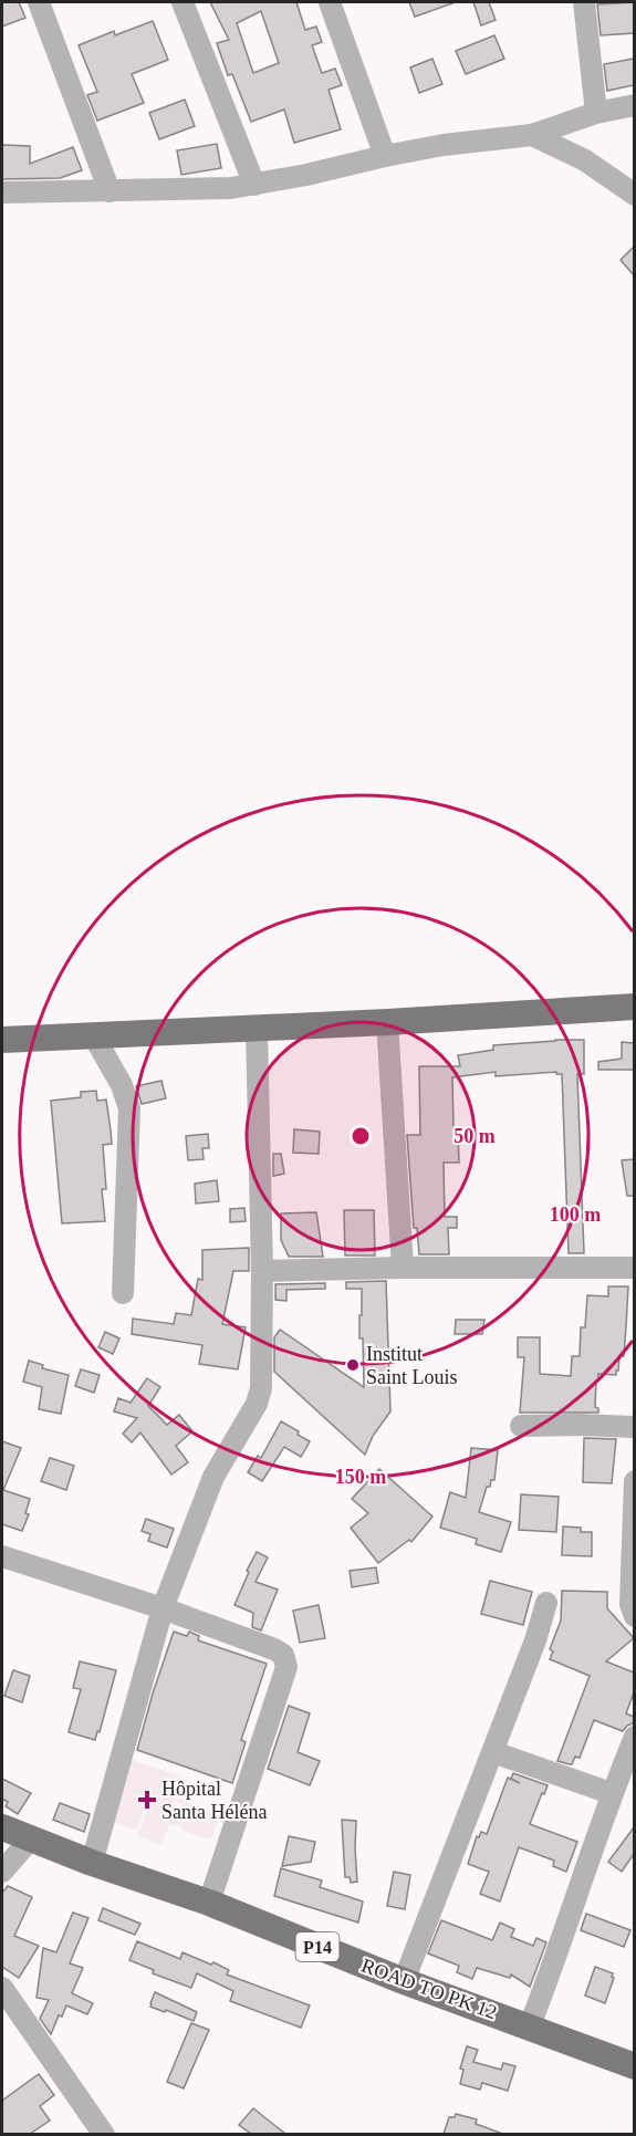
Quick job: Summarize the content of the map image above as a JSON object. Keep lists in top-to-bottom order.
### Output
{
  "streets": {
    "main road": ["P14", "ROAD TO PK 12"]
  },
  "places": {
    "other": ["Institut Saint Louis"],
    "health": ["Hôpital Santa Héléna"]
  },
  "rings": ["50 m", "100 m", "150 m"]
}
